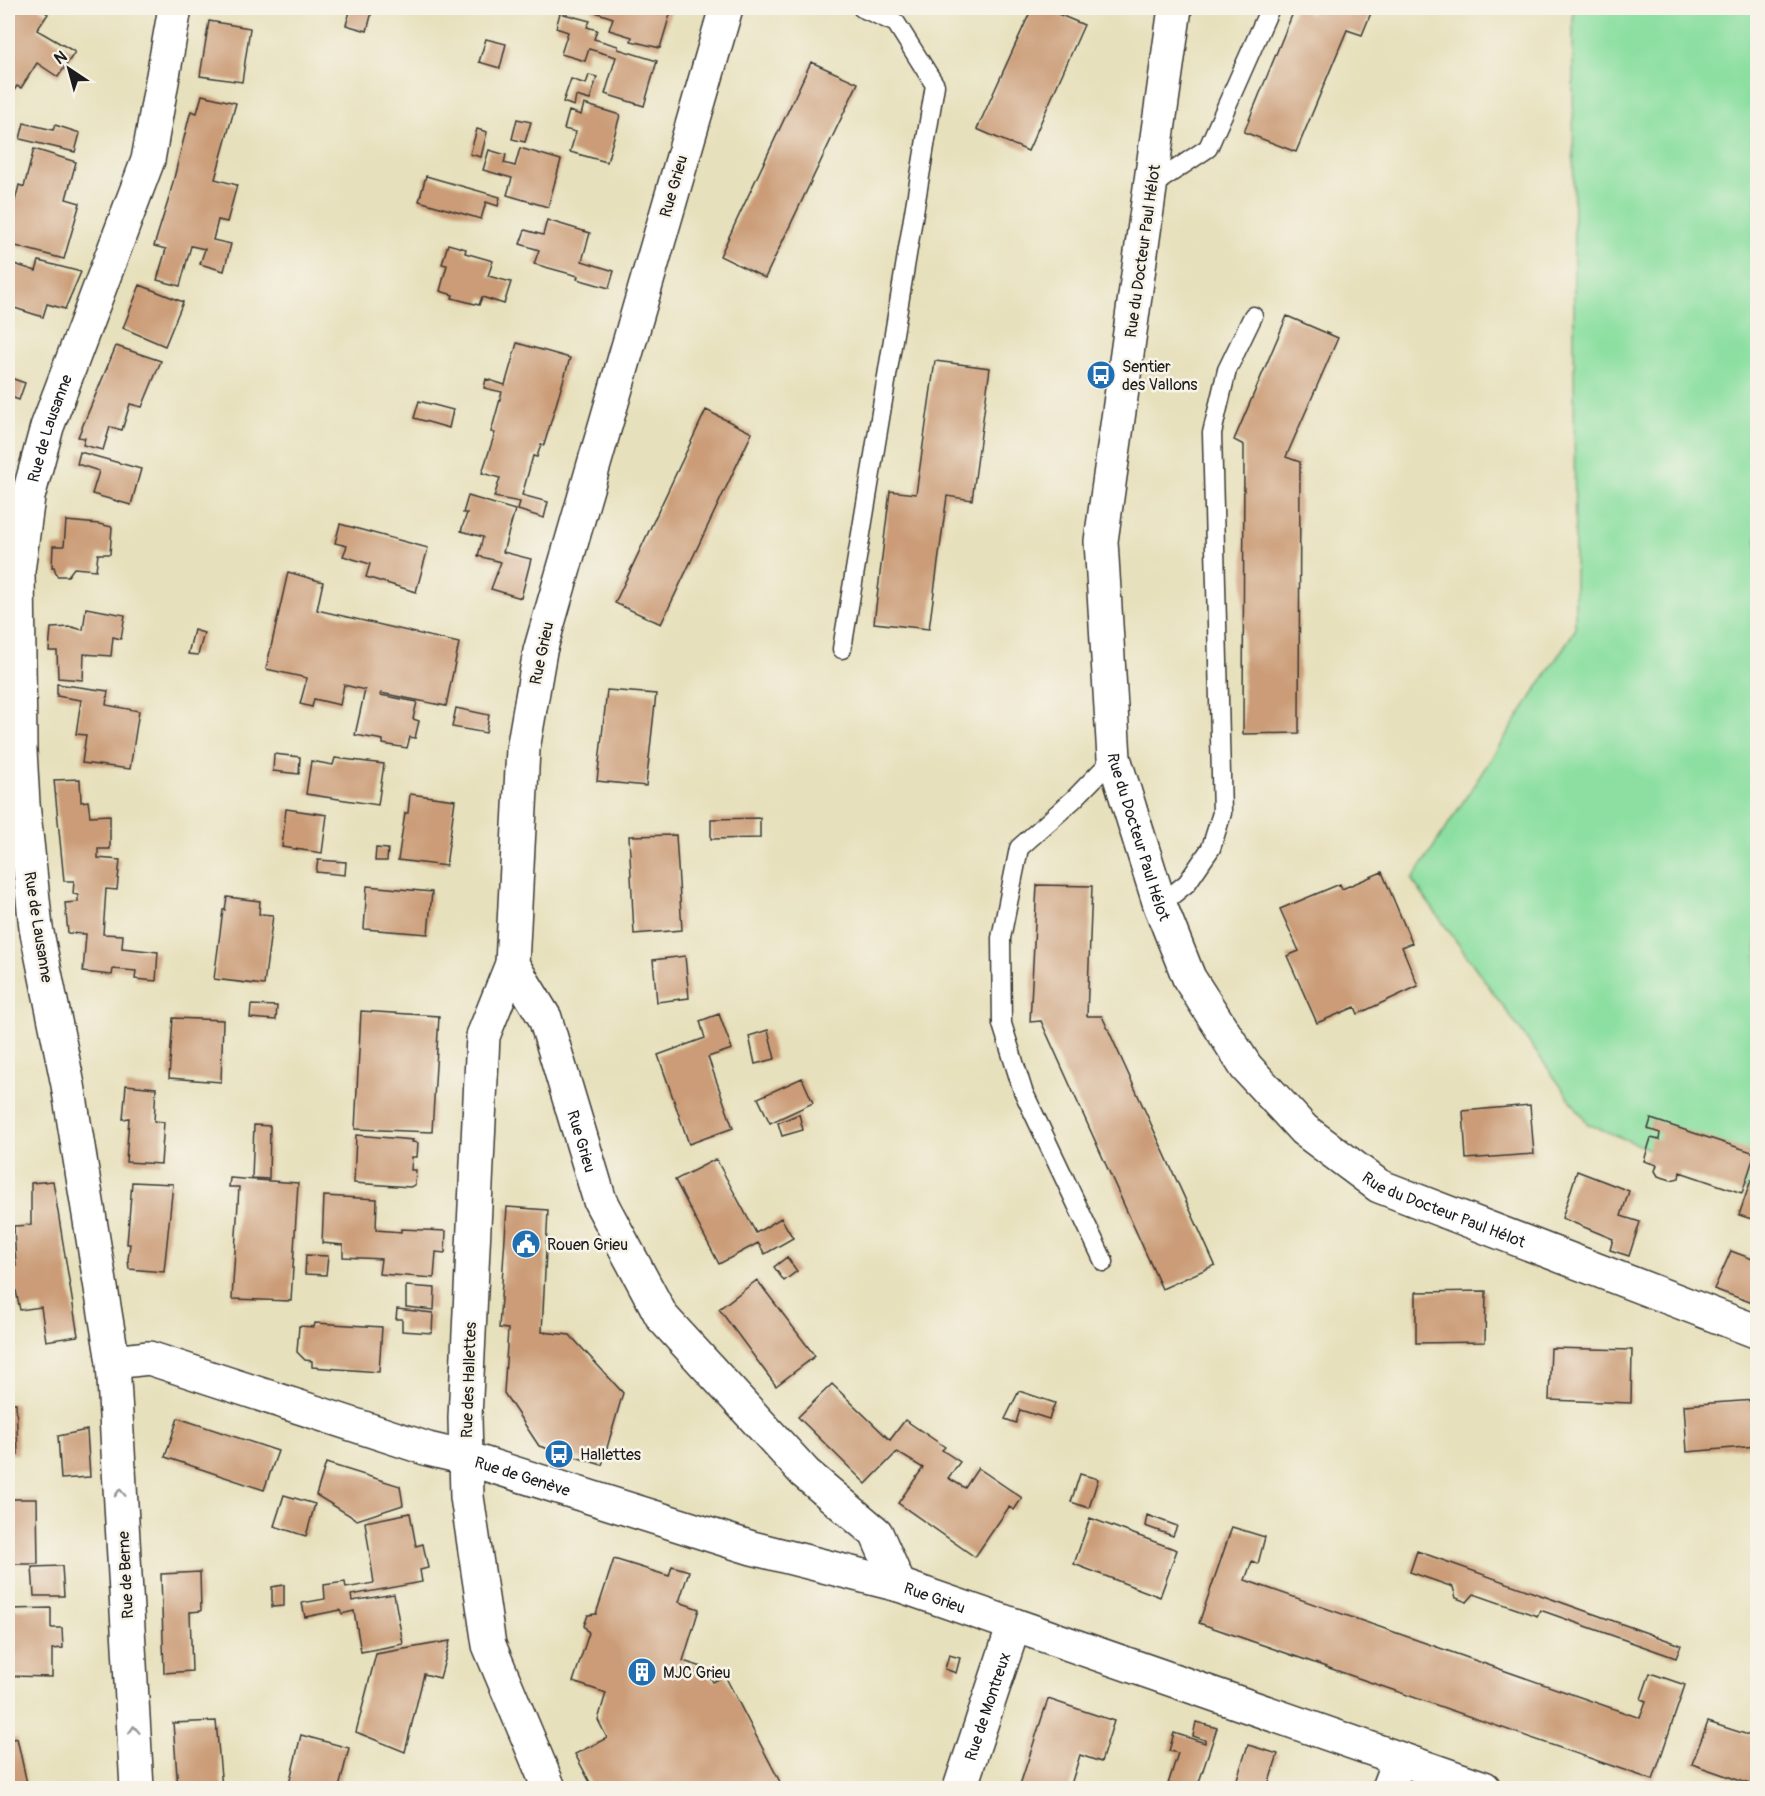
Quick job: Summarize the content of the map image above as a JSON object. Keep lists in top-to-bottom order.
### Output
{
  "streets": {
    "street": [
      "Rue Grieu",
      "Rue du Docteur Paul Hélot",
      "Rue de Lausanne",
      "Rue des Hallettes",
      "Rue de Genève",
      "Rue de Berne",
      "Rue de Montreux"
    ]
  },
  "crossings": [
    ["Rue Grieu", "Rue des Hallettes"],
    ["Rue Grieu", "Rue de Genève"],
    ["Rue Grieu", "Rue de Montreux"],
    ["Rue de Lausanne", "Rue de Genève"],
    ["Rue de Lausanne", "Rue de Berne"],
    ["Rue des Hallettes", "Rue de Genève"],
    ["Rue de Genève", "Rue de Berne"]
  ],
  "one_way": ["Rue de Berne"],
  "places": {
    "bus stop": ["Sentier des Vallons", "Hallettes"],
    "public building": ["Rouen Grieu"],
    "building": ["MJC Grieu"]
  },
  "north": "top left"
}
